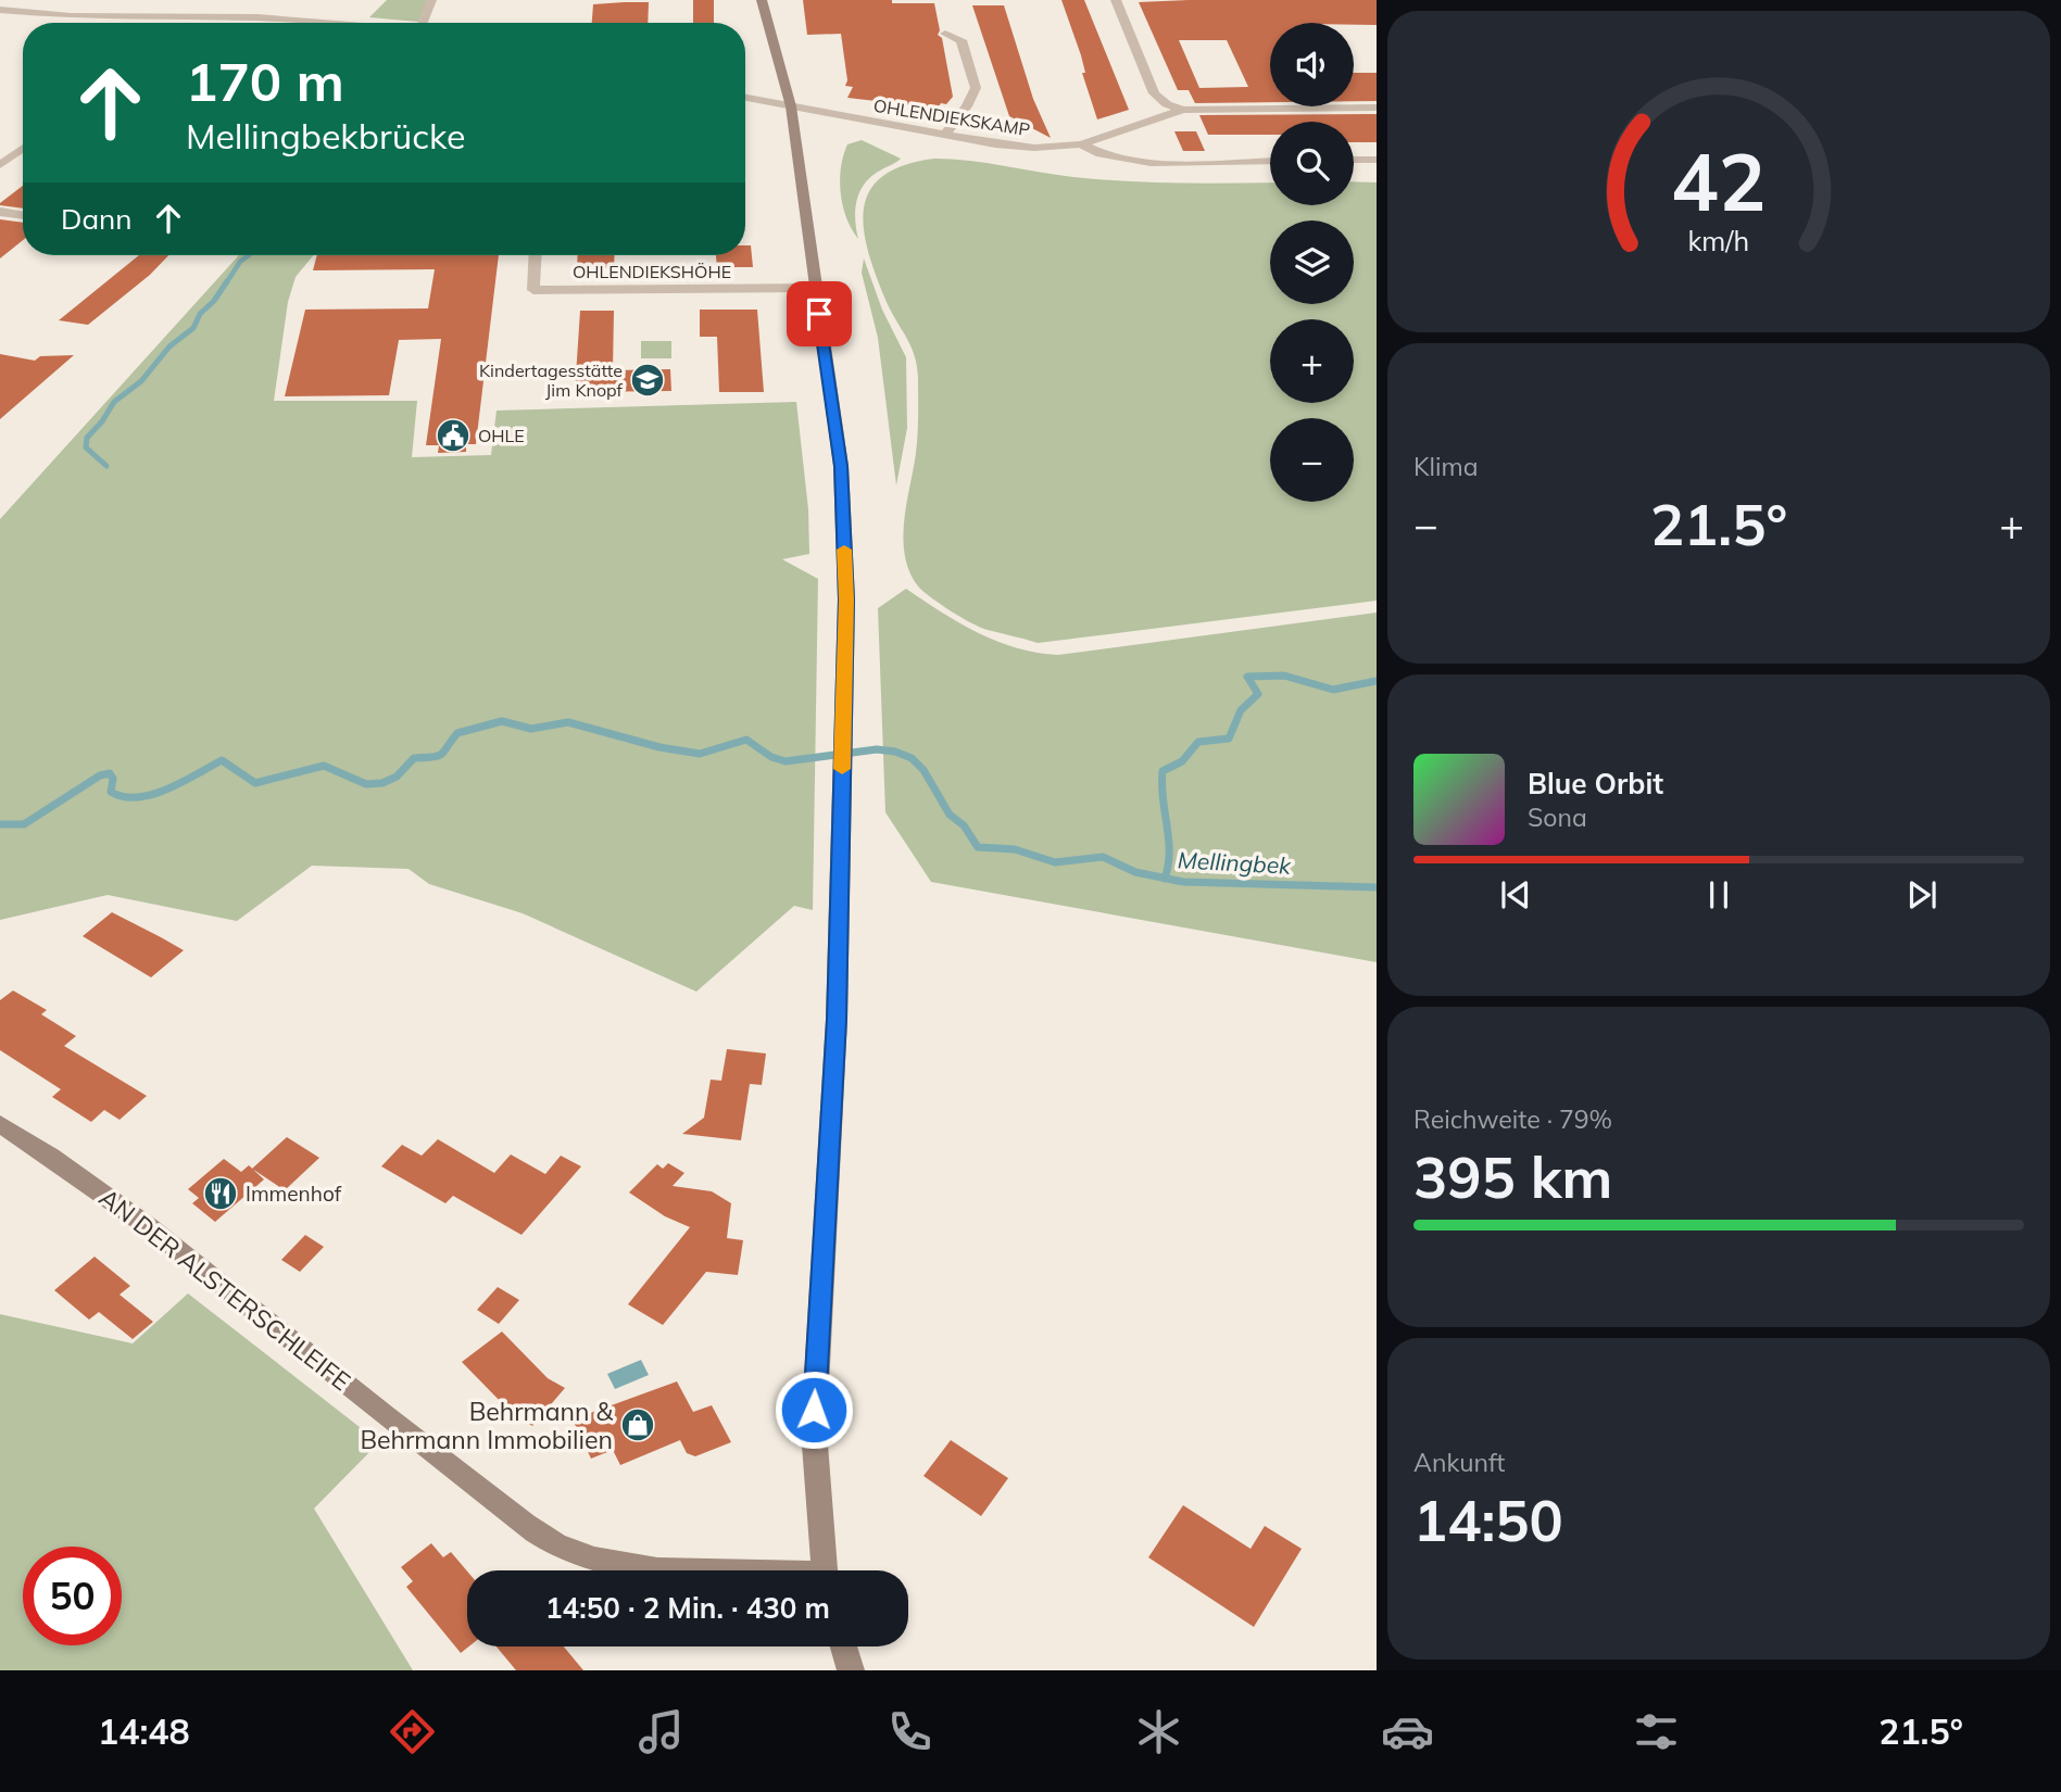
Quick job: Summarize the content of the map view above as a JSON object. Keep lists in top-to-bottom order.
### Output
{
  "streets": {
    "main road": ["AN DER ALSTERSCHLEIFE"],
    "street": ["OHLENDIEKSKAMP", "OHLENDIEKSHÖHE"]
  },
  "water": ["Mellingbek"],
  "places": {
    "school or university": ["Kindertagesstätte Jim Knopf"],
    "public building": ["OHLE"],
    "restaurant": ["Immenhof"],
    "shop": ["Behrmann & Behrmann Immobilien"]
  },
  "page": {
    "map_buttons": ["+", "−"],
    "turn": ["170 m", "Mellingbekbrücke"],
    "then": "Dann",
    "tile": [
      "Klima",
      ["Reichweite · 79%", "395 km"],
      ["Ankunft", "14:50"]
    ],
    "heat": ["−", "21.5°", "+"],
    "song": ["Blue Orbit", "Sona"],
    "limit": "50",
    "trip": "14:50 · 2 Min. · 430 m",
    "tabs": ["14:48", "21.5°"],
    "gauge": ["42", "km/h"]
  }
}
